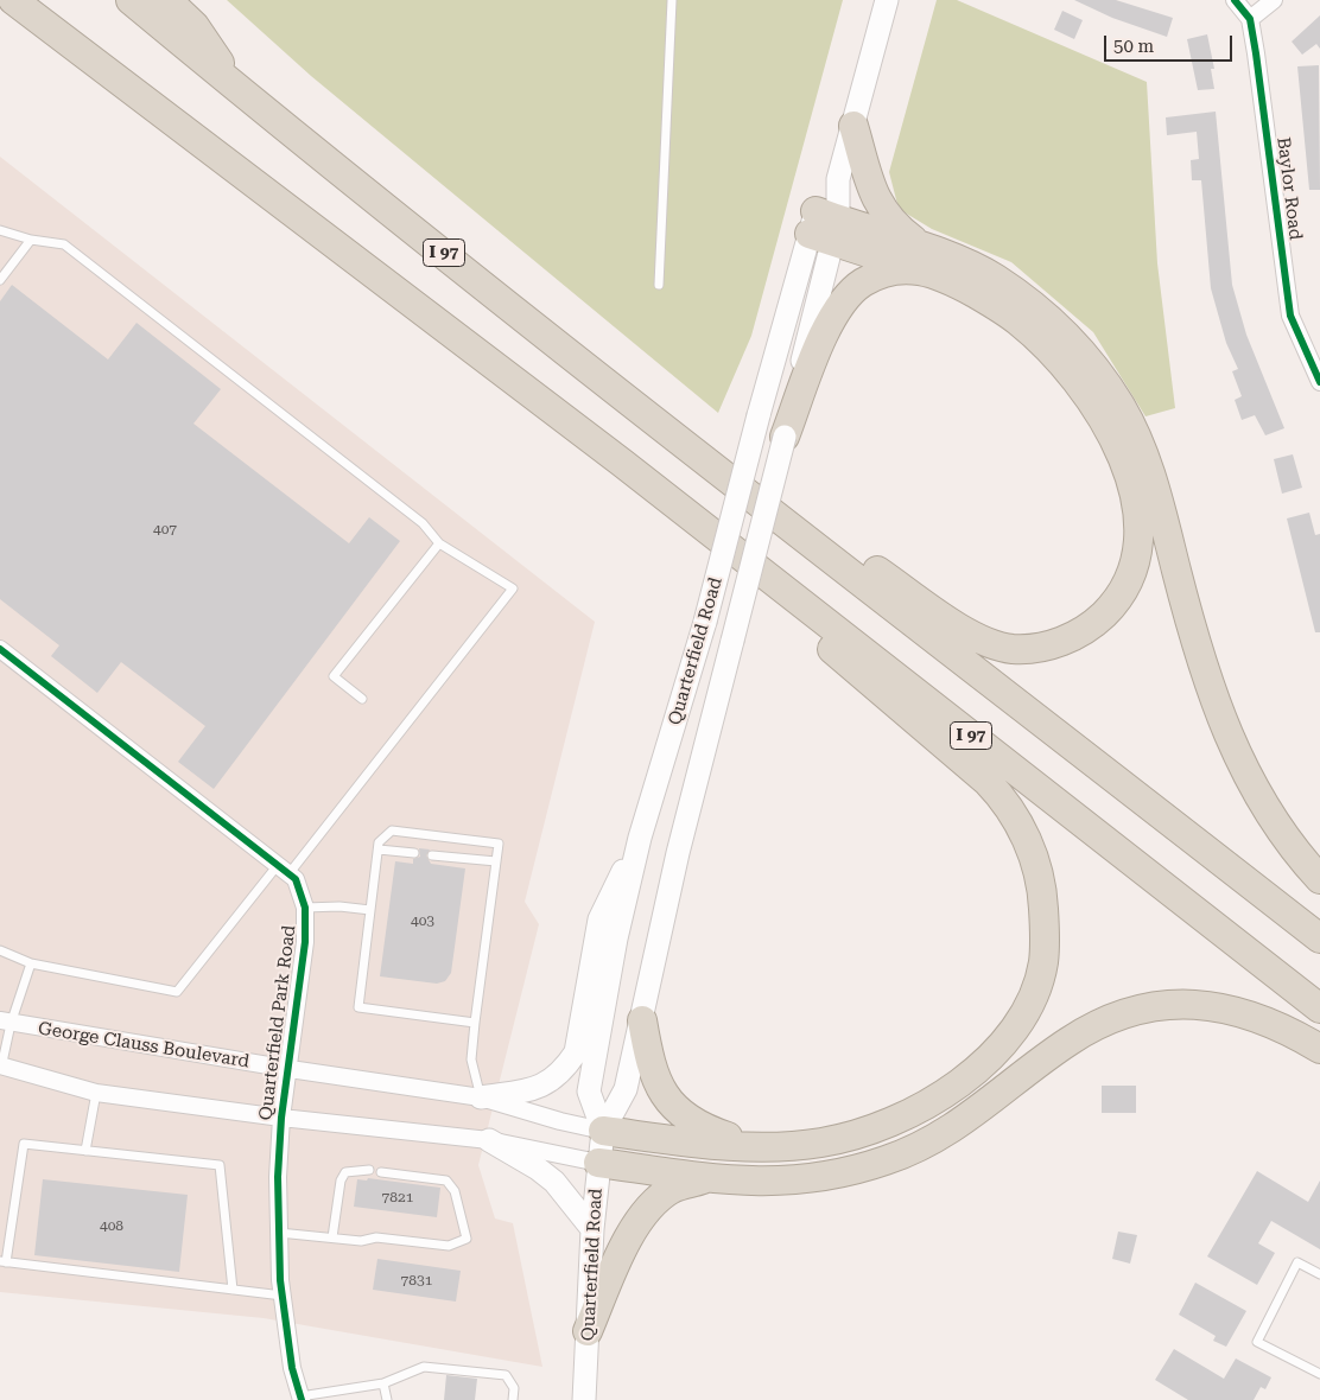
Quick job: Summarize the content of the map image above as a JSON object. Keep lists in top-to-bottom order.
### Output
{
  "streets": {
    "highway": ["I 97"],
    "main road": ["Quarterfield Road"],
    "street": ["Baylor Road", "Quarterfield Park Road", "George Clauss Boulevard"]
  },
  "crossings": [
    ["Quarterfield Road", "George Clauss Boulevard"],
    ["Quarterfield Park Road", "George Clauss Boulevard"]
  ],
  "house_numbers": [
    "407",
    "403",
    "7821",
    "408",
    "7831"
  ],
  "scale_bar": "50 m"
}
